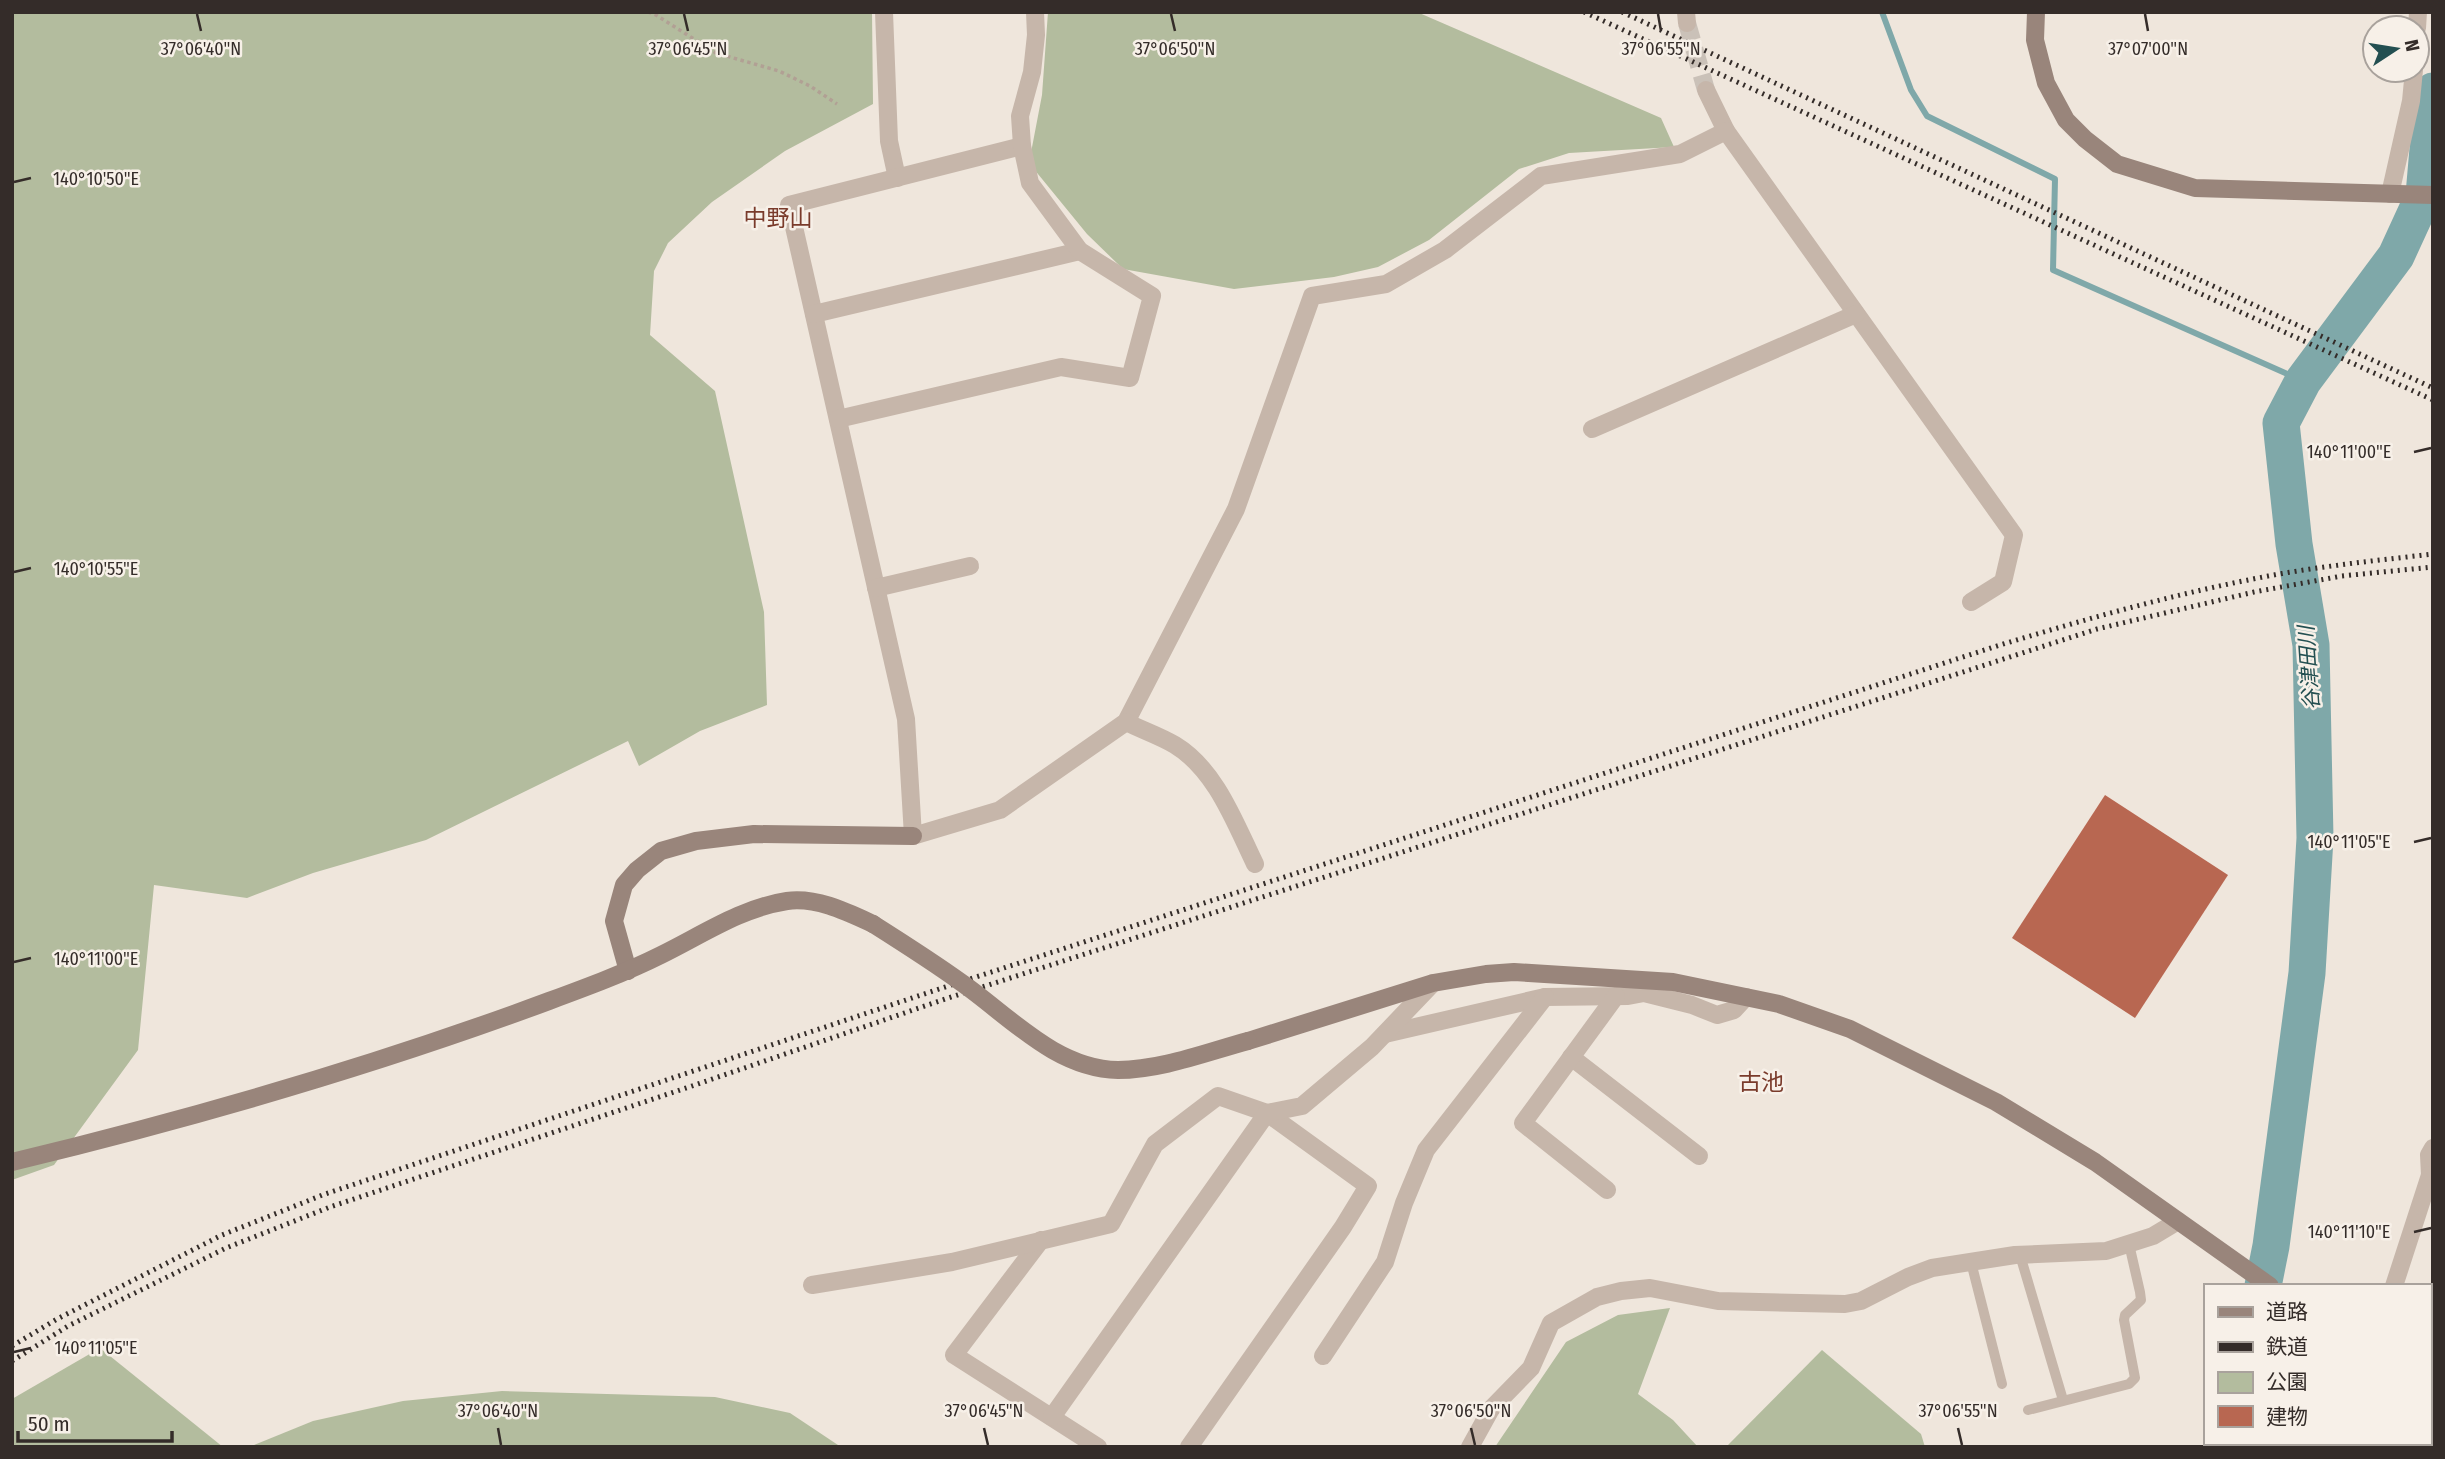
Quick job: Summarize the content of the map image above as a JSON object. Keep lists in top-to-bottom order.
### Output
{
  "districts": ["中野山", "古池"],
  "water": ["谷津田川"],
  "legend": [
    "道路",
    "鉄道",
    "公園",
    "建物"
  ],
  "scale_bar": "50 m",
  "north": "right",
  "coordinates": [
    "37°06'40\"N",
    "37°06'45\"N",
    "37°06'50\"N",
    "37°06'55\"N",
    "37°07'00\"N",
    "140°10'50\"E",
    "140°11'00\"E",
    "140°10'55\"E",
    "140°11'05\"E",
    "140°11'10\"E"
  ]
}
